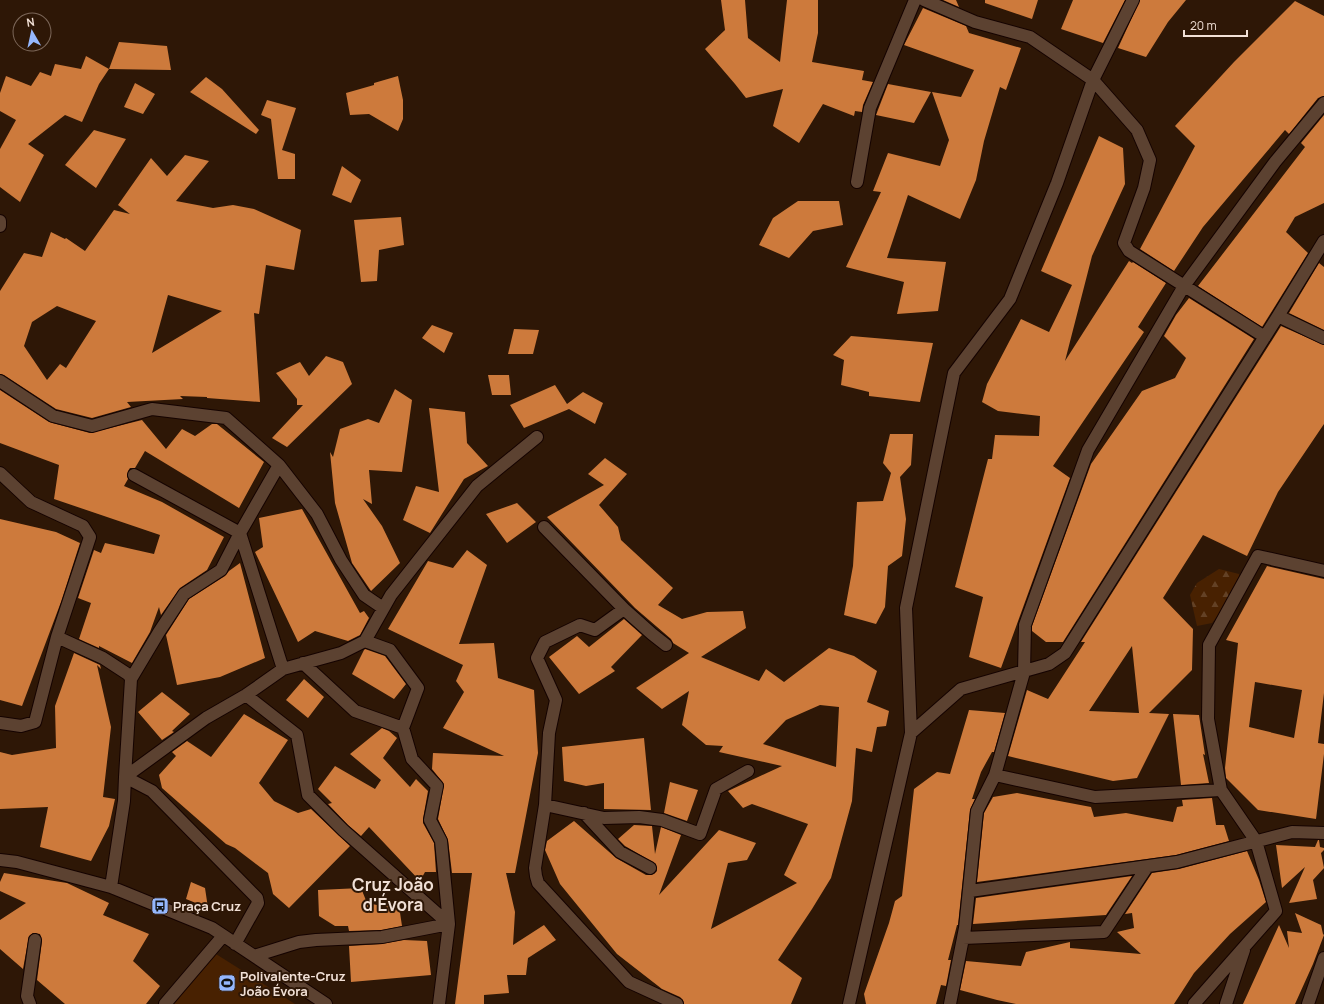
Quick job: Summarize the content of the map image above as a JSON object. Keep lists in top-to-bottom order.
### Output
{
  "districts": ["Cruz João d'Évora"],
  "places": {
    "bus stop": ["Praça Cruz"],
    "sports": ["Polivalente-Cruz João Évora"]
  },
  "scale_bar": "20 m",
  "north": "top"
}
